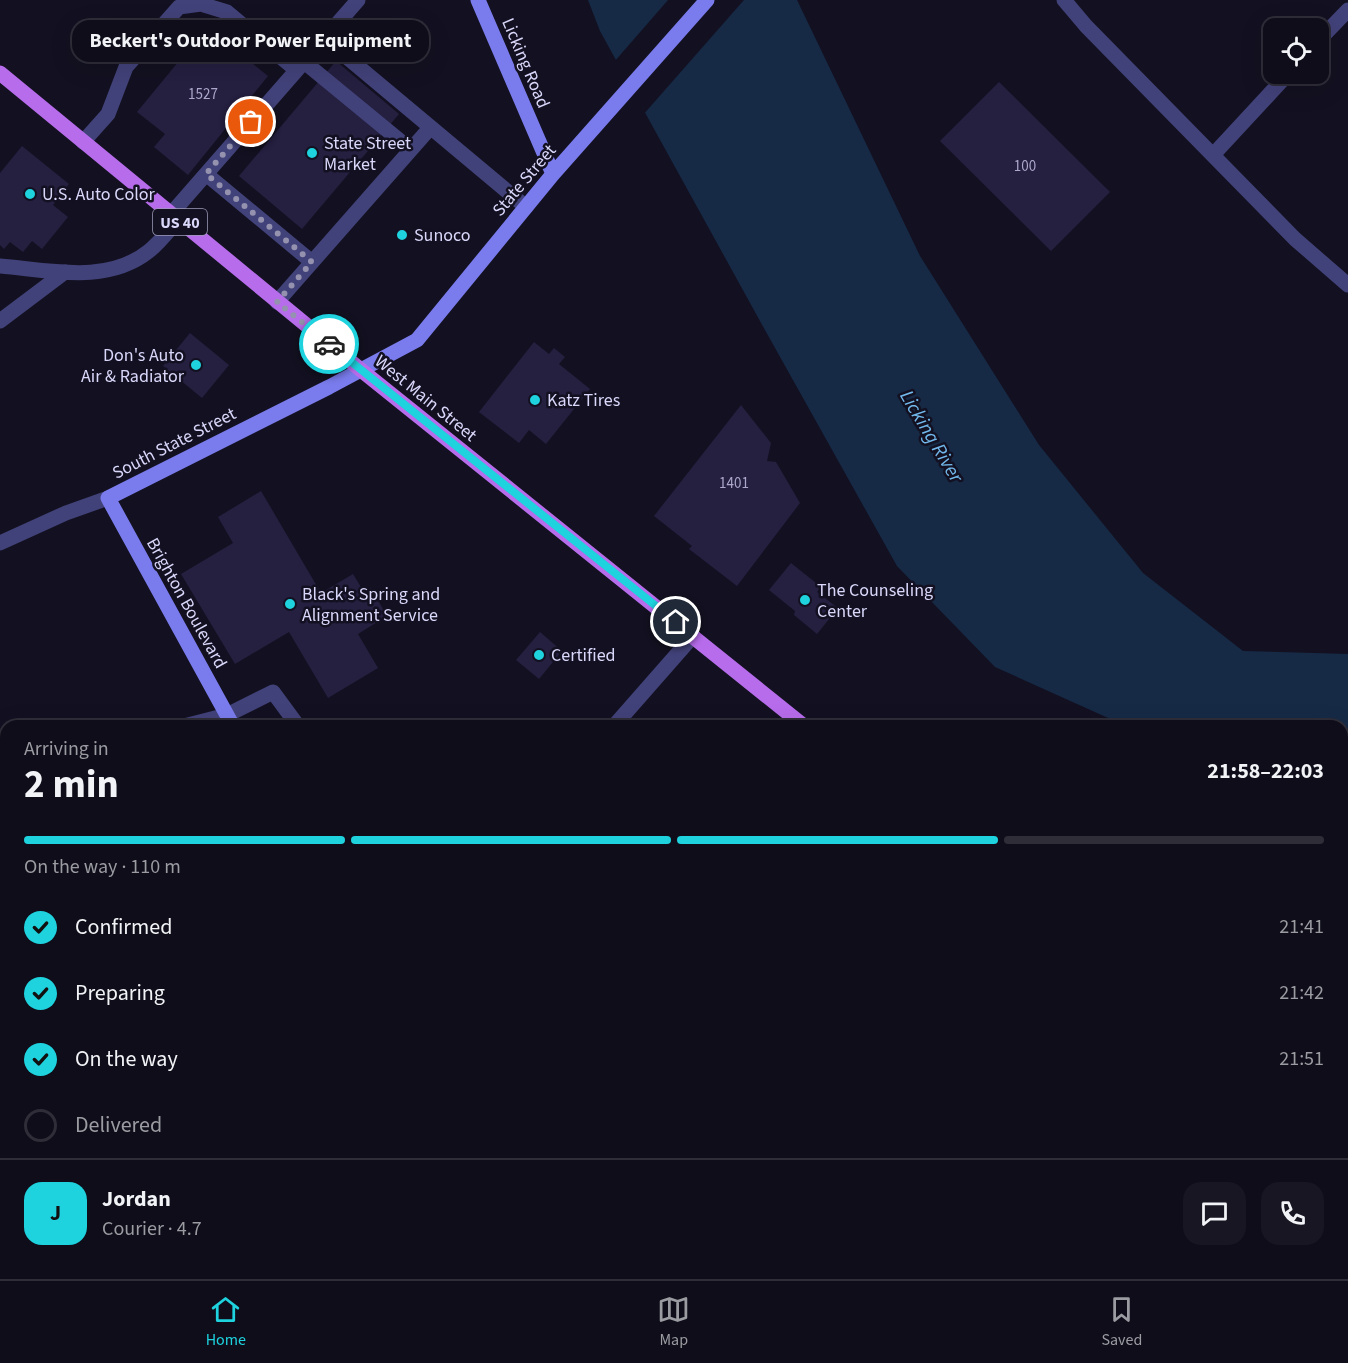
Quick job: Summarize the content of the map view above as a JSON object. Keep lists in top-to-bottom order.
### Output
{
  "streets": {
    "main road": ["US 40", "West Main Street"],
    "street": [
      "Licking Road",
      "State Street",
      "South State Street",
      "Brighton Boulevard"
    ]
  },
  "crossings": [
    ["Licking Road", "State Street"],
    ["State Street", "West Main Street"],
    ["State Street", "South State Street"],
    ["West Main Street", "South State Street"],
    ["South State Street", "Brighton Boulevard"]
  ],
  "water": ["Licking River"],
  "places": [
    "Beckert's Outdoor Power Equipment",
    "State Street Market",
    "U.S. Auto Color",
    "Sunoco",
    "Don's Auto Air & Radiator",
    "Katz Tires",
    "The Counseling Center",
    "Black's Spring and Alignment Service",
    "Certified"
  ],
  "house_numbers": ["1527", "100", "1401"],
  "page": {
    "bubble": "Beckert's Outdoor Power Equipment",
    "heading": ["2 min", "Arriving in", "21:58–22:03"],
    "panel": ["Jordan", "Courier · 4.7"],
    "bar": "On the way · 110 m",
    "list": [
      ["Confirmed", "21:41"],
      ["Preparing", "21:42"],
      ["On the way", "21:51"],
      "Delivered"
    ],
    "round": "J",
    "tabs": ["Home", "Map", "Saved"]
  }
}
